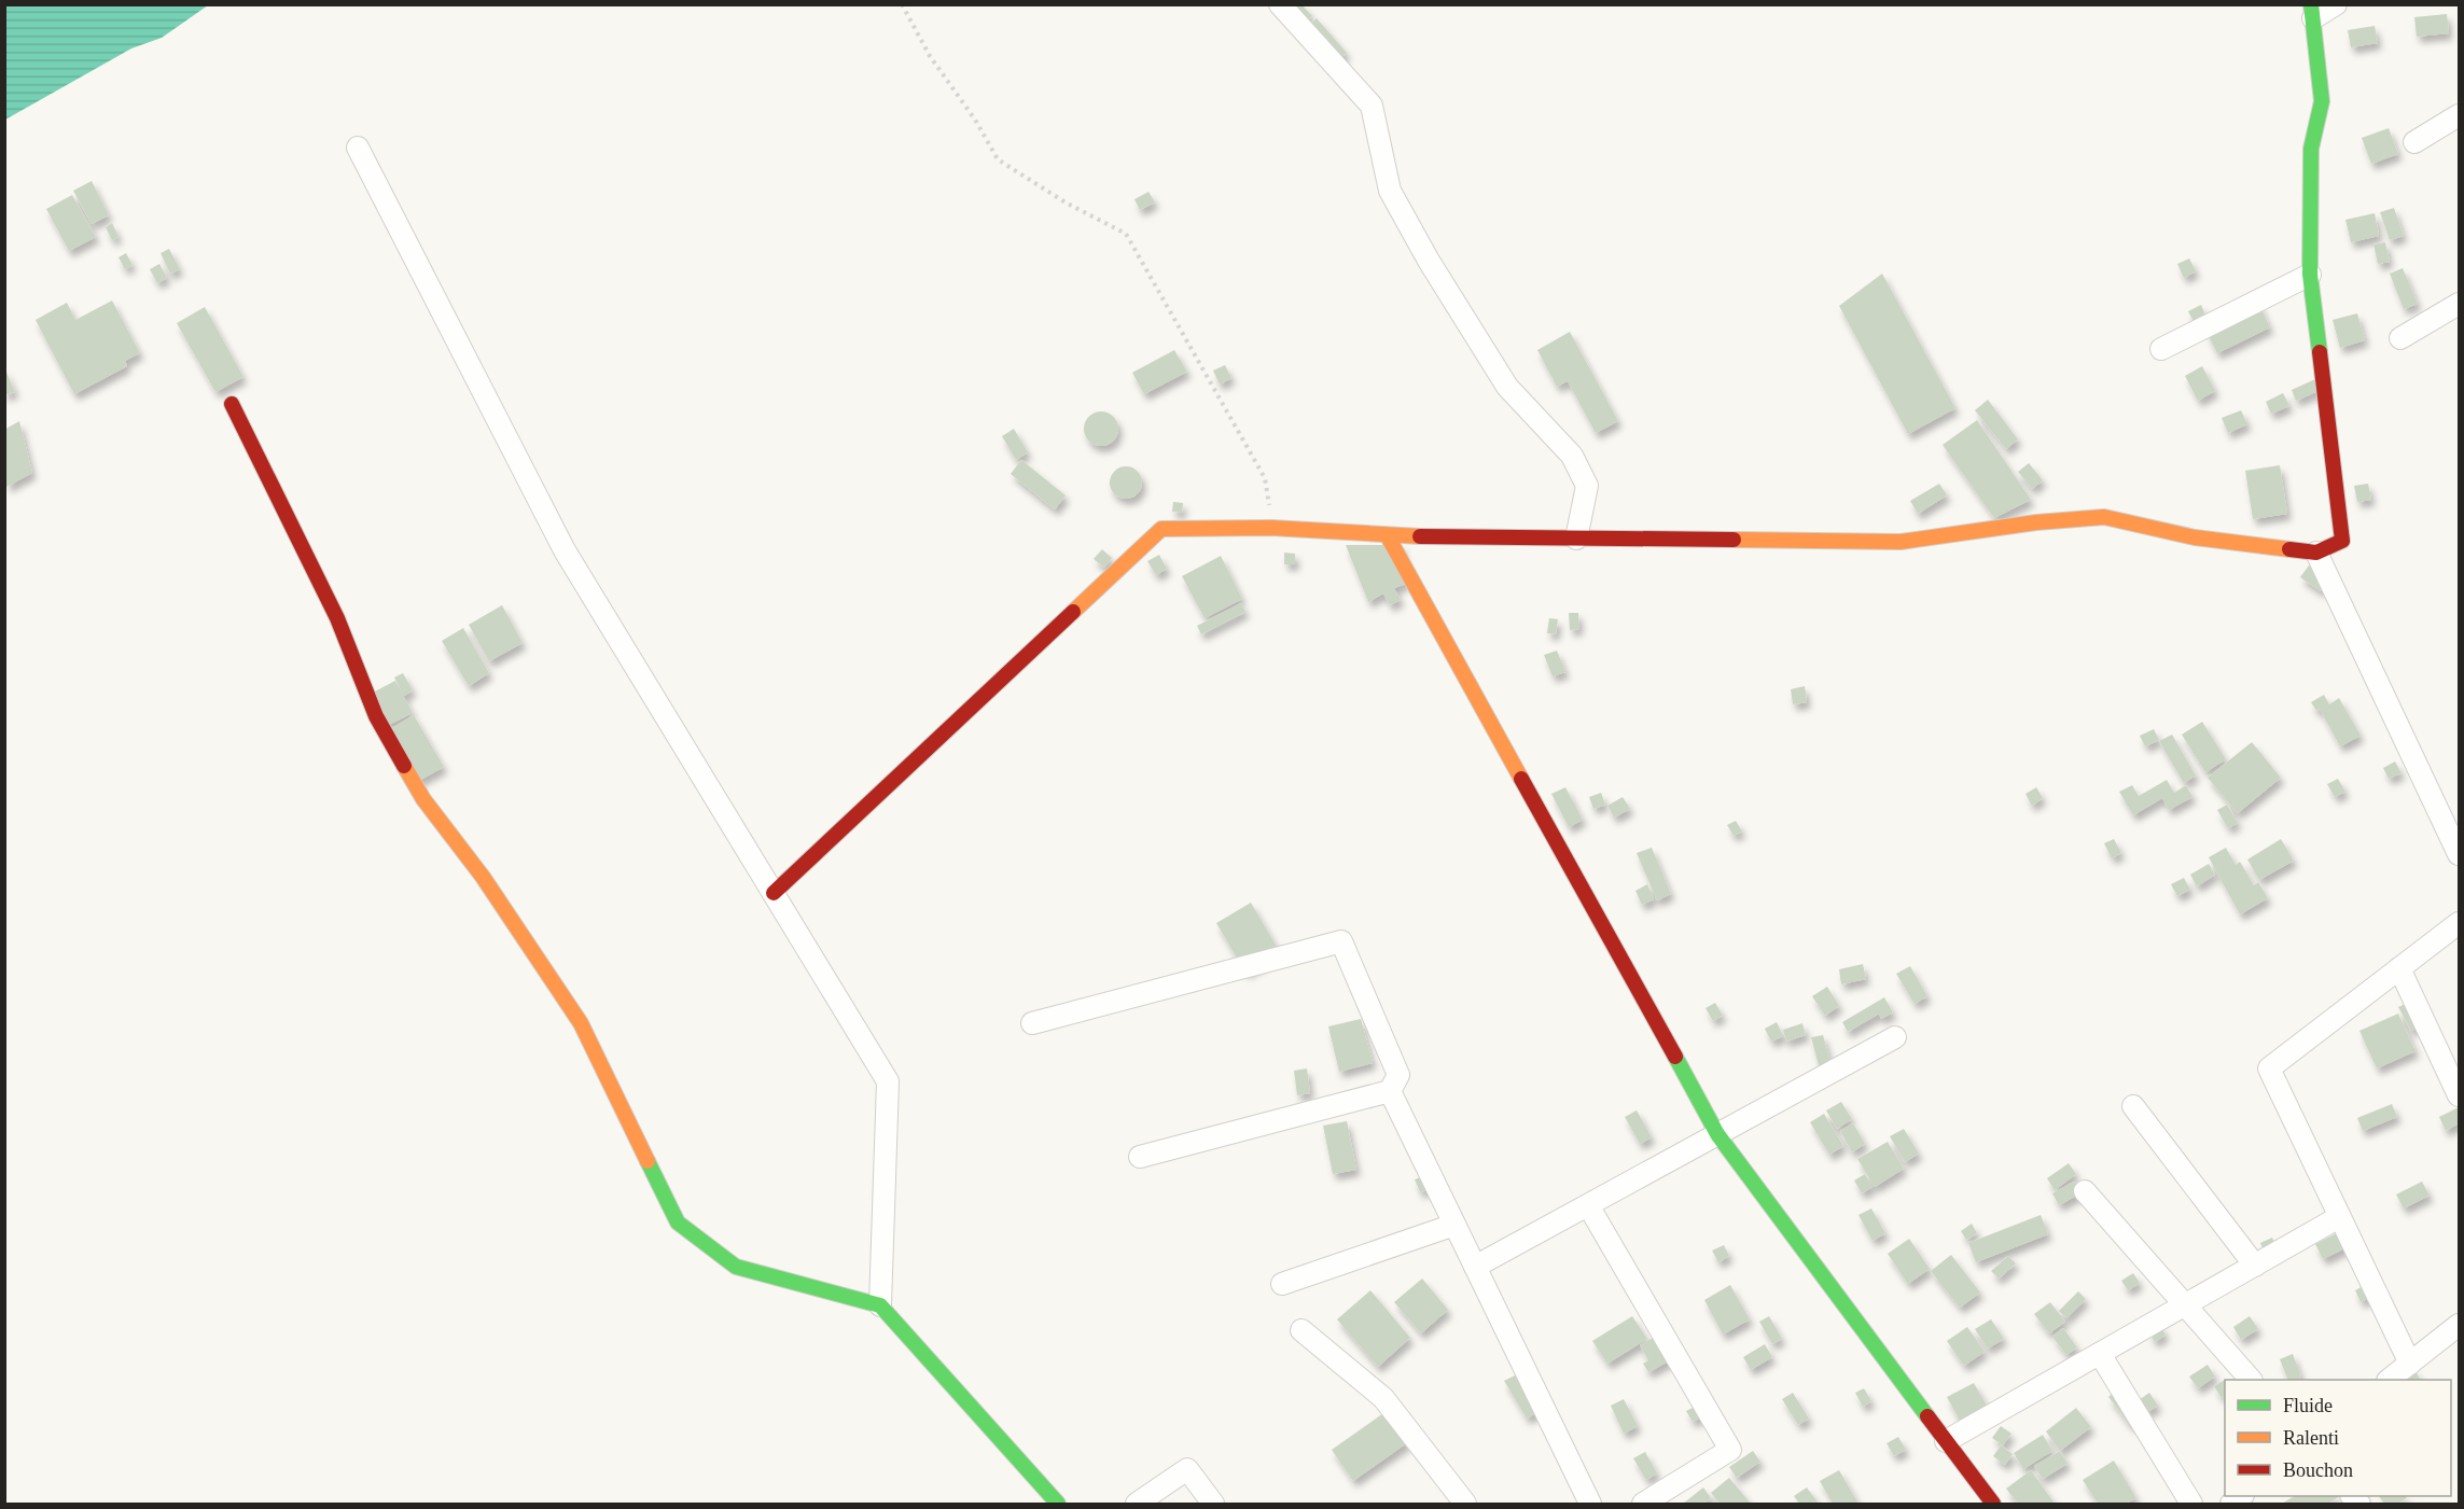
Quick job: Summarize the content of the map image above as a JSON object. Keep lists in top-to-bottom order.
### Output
{
  "legend": ["Fluide", "Ralenti", "Bouchon"]
}
